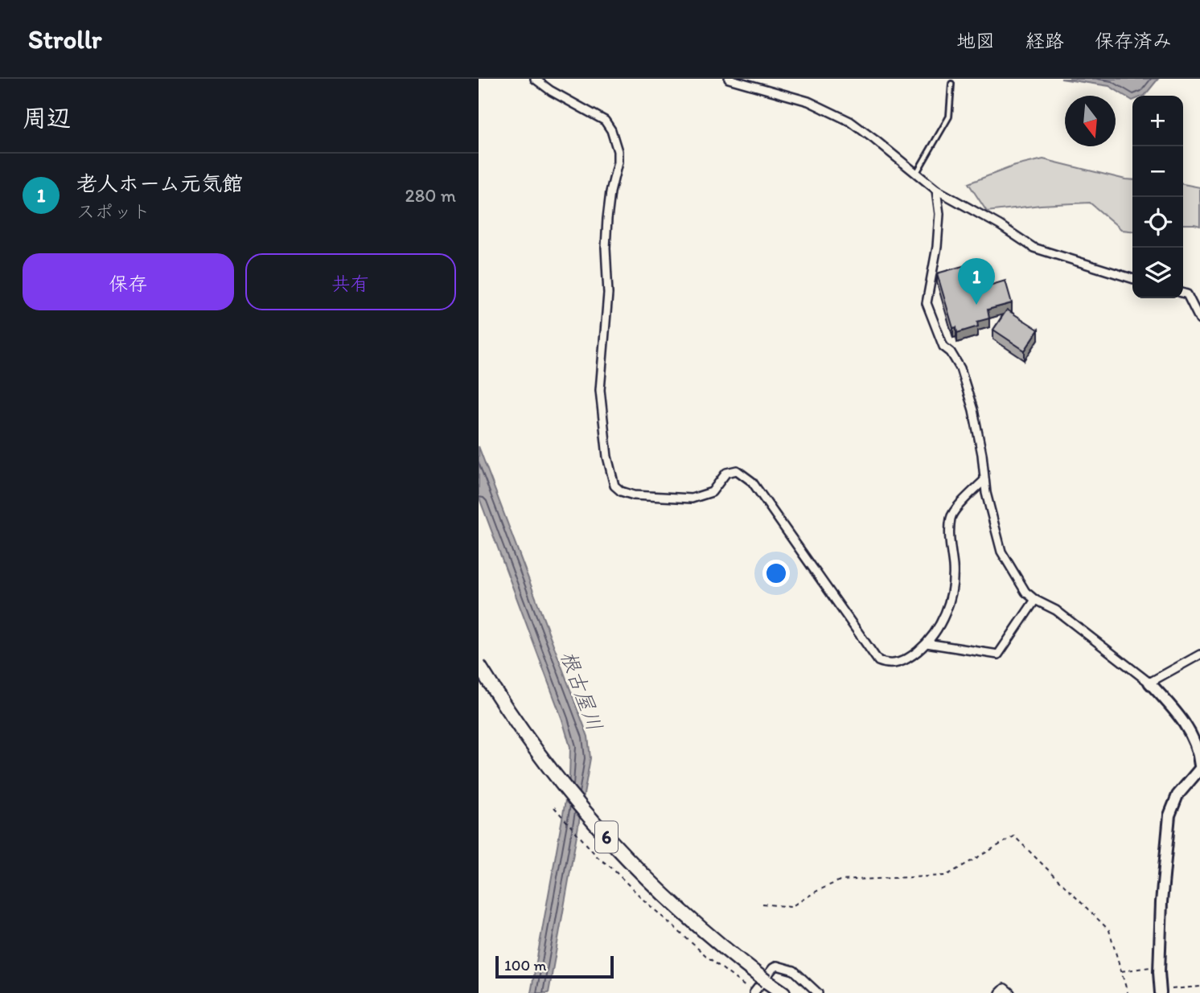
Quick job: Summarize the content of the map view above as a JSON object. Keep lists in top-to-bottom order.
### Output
{
  "streets": {
    "highway": ["6"]
  },
  "water": ["根古屋川"],
  "scale_bar": "100 m",
  "north": "bottom",
  "page": {
    "header": "Strollr",
    "nav": ["地図", "経路", "保存済み"],
    "heading": "周辺",
    "map_buttons": ["+", "−"],
    "list": [
      {
        "mark": "1",
        "name": "老人ホーム元気館",
        "note": "スポット",
        "value": "280 m"
      }
    ],
    "buttons": ["保存", "共有"],
    "pins": "1",
    "scale": "100 m"
  }
}
